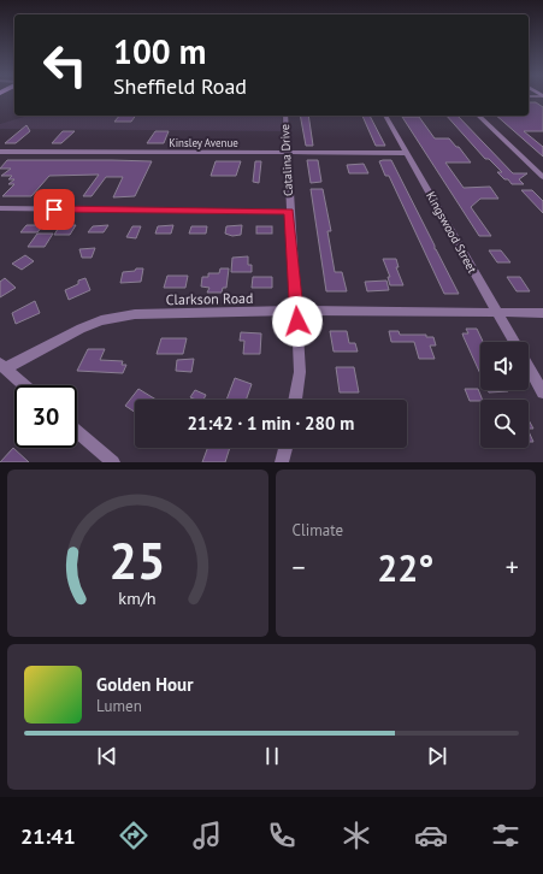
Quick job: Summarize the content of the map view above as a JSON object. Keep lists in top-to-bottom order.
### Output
{
  "streets": {
    "street": [
      "Kinsley Avenue",
      "Catalina Drive",
      "Kingswood Street",
      "Clarkson Road"
    ]
  },
  "crossings": [
    ["Kinsley Avenue", "Catalina Drive"],
    ["Kinsley Avenue", "Kingswood Street"],
    ["Catalina Drive", "Clarkson Road"],
    ["Kingswood Street", "Clarkson Road"]
  ],
  "page": {
    "turn": ["100 m", "Sheffield Road"],
    "limit": "30",
    "trip": "21:42 · 1 min · 280 m",
    "tile": "Climate",
    "heat": ["−", "22°", "+"],
    "song": ["Golden Hour", "Lumen"],
    "tabs": "21:41",
    "gauge": ["25", "km/h"]
  }
}
